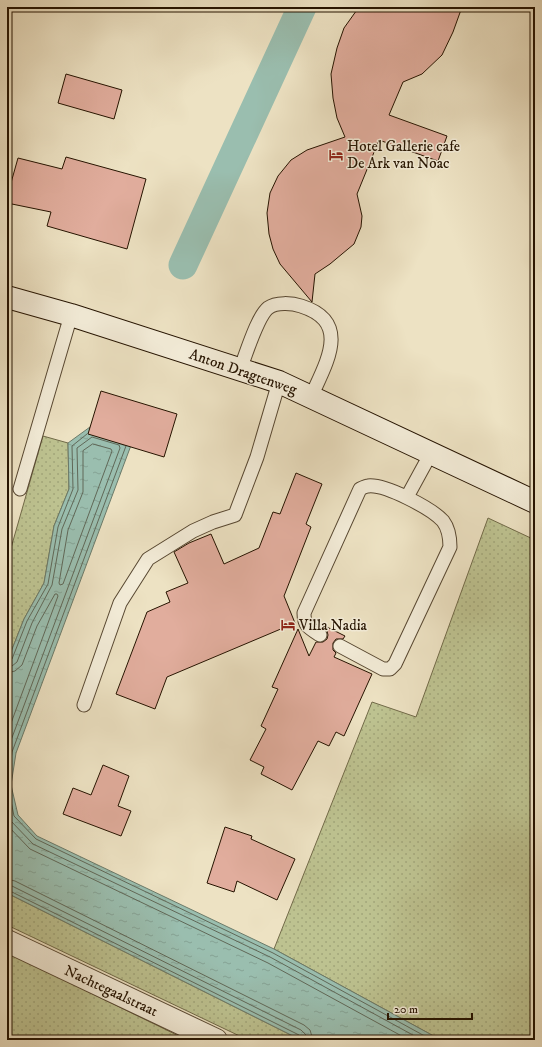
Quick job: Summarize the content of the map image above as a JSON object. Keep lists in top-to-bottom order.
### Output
{
  "streets": {
    "main road": ["Anton Dragtenweg", "Nachtegaalstraat"]
  },
  "places": {
    "hotel": ["Hotel Gallerie cafe De Ark van Noac", "Villa Nadia"]
  },
  "scale_bar": "20 m"
}
